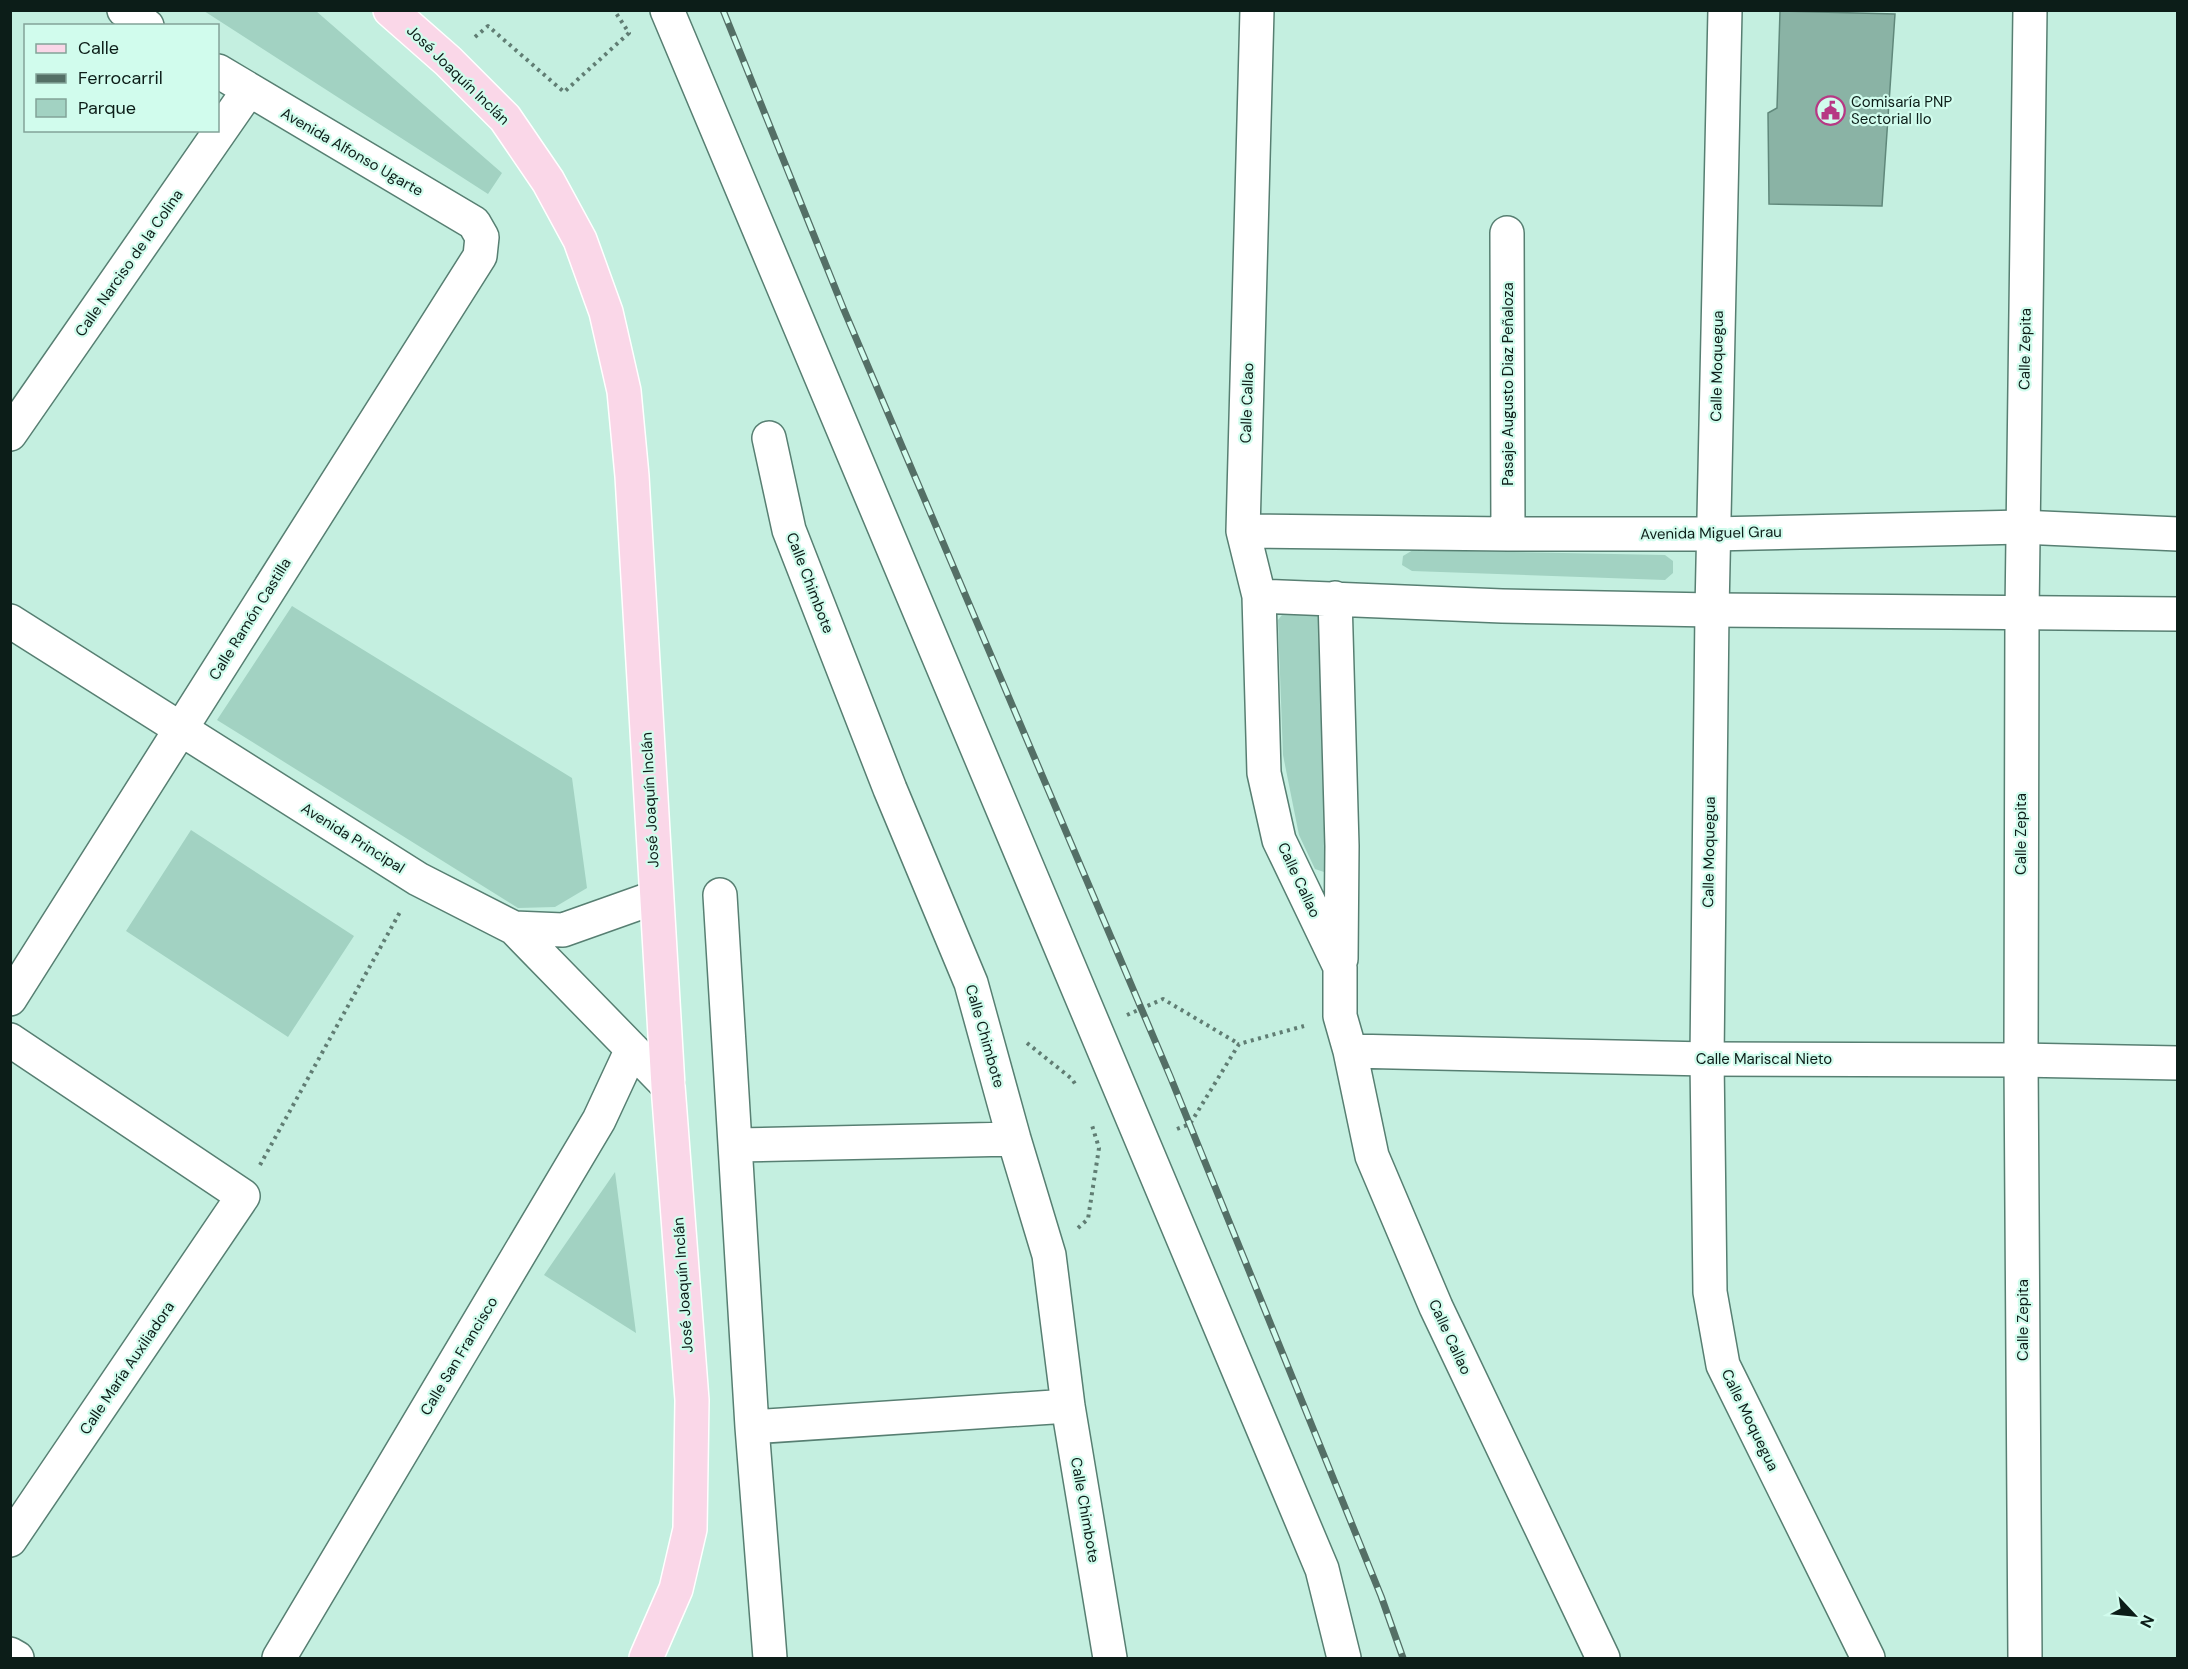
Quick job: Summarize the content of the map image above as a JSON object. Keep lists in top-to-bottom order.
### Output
{
  "streets": {
    "main road": ["José Joaquín Inclán"],
    "street": [
      "Avenida Alfonso Ugarte",
      "Calle Narciso de la Colina",
      "Calle Zepita",
      "Calle Moquegua",
      "Pasaje Augusto Diaz Peñaloza",
      "Calle Callao",
      "Avenida Miguel Grau",
      "Calle Chimbote",
      "Calle Ramón Castilla",
      "Avenida Principal",
      "Calle Mariscal Nieto",
      "Calle San Francisco",
      "Calle María Auxiliadora"
    ]
  },
  "crossings": [
    ["José Joaquín Inclán", "Avenida Principal"],
    ["Avenida Alfonso Ugarte", "Calle Narciso de la Colina"],
    ["Avenida Alfonso Ugarte", "Calle Ramón Castilla"],
    ["Calle Zepita", "Avenida Miguel Grau"],
    ["Calle Zepita", "Calle Mariscal Nieto"],
    ["Calle Moquegua", "Avenida Miguel Grau"],
    ["Calle Moquegua", "Calle Mariscal Nieto"],
    ["Pasaje Augusto Diaz Peñaloza", "Avenida Miguel Grau"],
    ["Calle Callao", "Avenida Miguel Grau"],
    ["Calle Callao", "Calle Mariscal Nieto"],
    ["Calle Ramón Castilla", "Avenida Principal"],
    ["Avenida Principal", "Calle San Francisco"]
  ],
  "places": {
    "public building": ["Comisaría PNP Sectorial Ilo"]
  },
  "legend": ["Calle", "Ferrocarril", "Parque"],
  "north": "bottom right"
}
